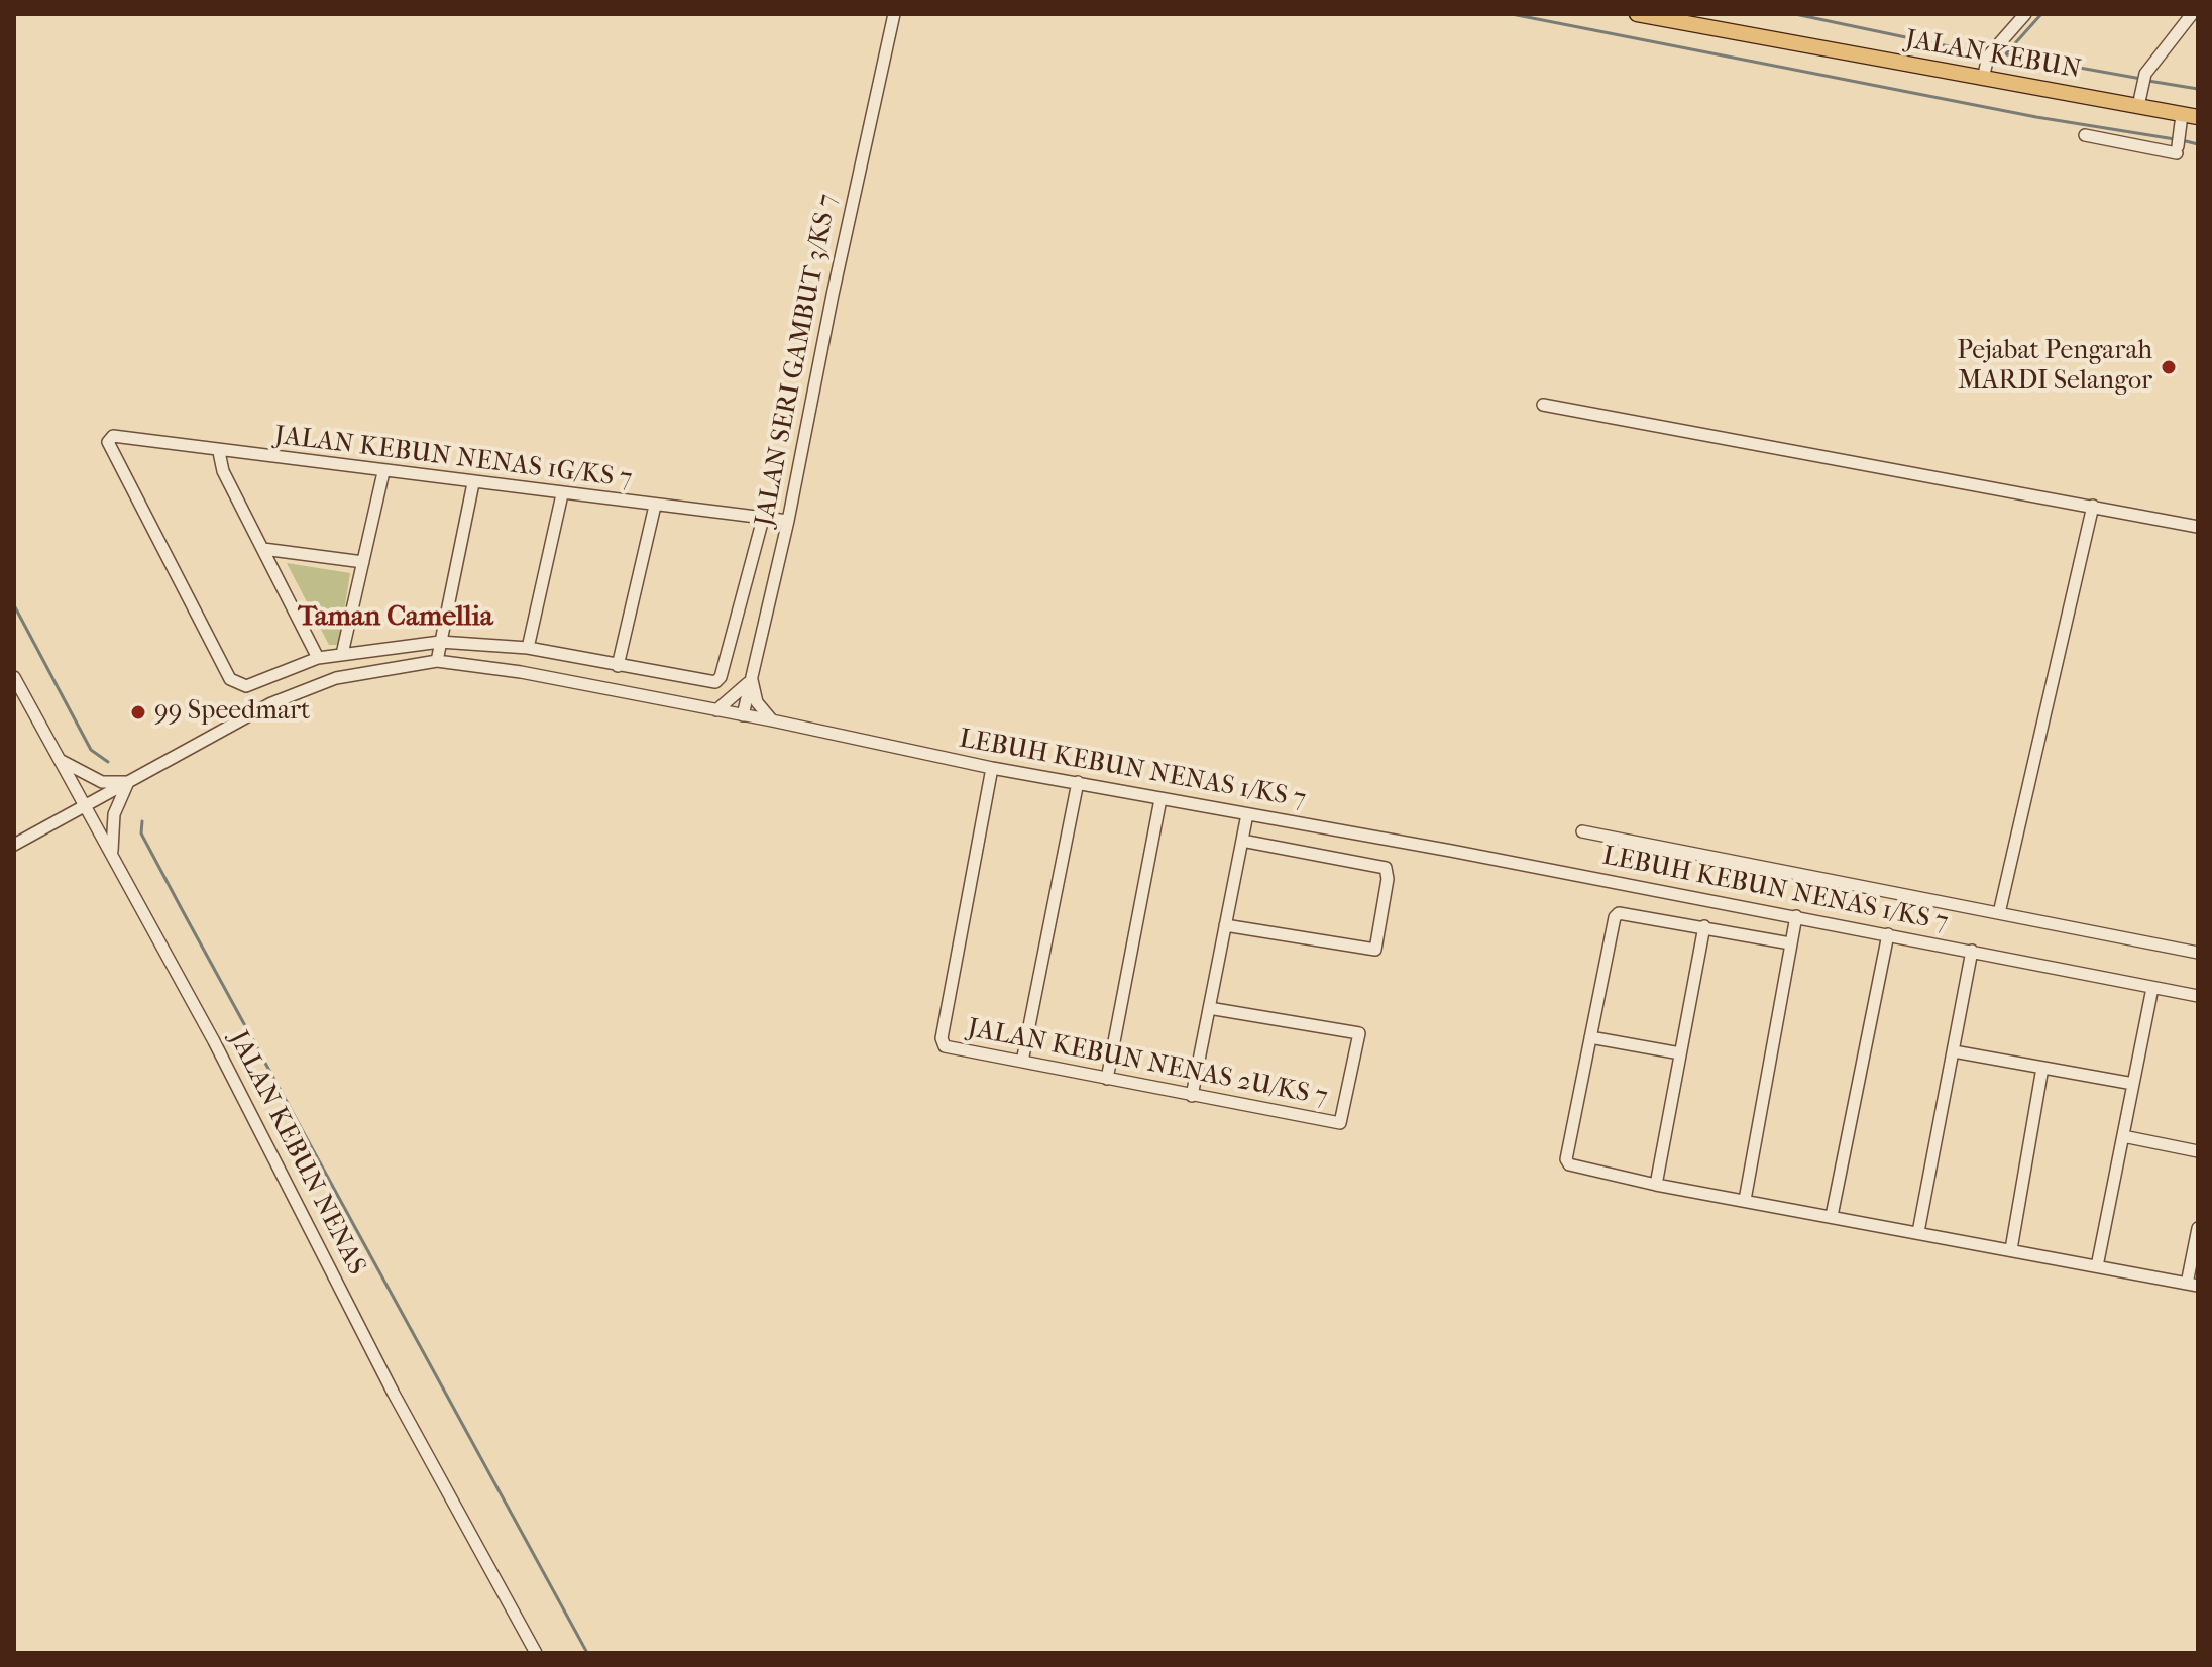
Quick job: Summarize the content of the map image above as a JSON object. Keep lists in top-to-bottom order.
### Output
{
  "streets": {
    "main road": ["JALAN KEBUN"],
    "street": [
      "JALAN SERI GAMBUT 3/KS 7",
      "JALAN KEBUN NENAS 1G/KS 7",
      "LEBUH KEBUN NENAS 1/KS 7",
      "JALAN KEBUN NENAS 2U/KS 7",
      "JALAN KEBUN NENAS"
    ]
  },
  "crossings": [
    ["JALAN SERI GAMBUT 3/KS 7", "JALAN KEBUN NENAS 1G/KS 7"],
    ["JALAN SERI GAMBUT 3/KS 7", "LEBUH KEBUN NENAS 1/KS 7"],
    ["LEBUH KEBUN NENAS 1/KS 7", "JALAN KEBUN NENAS 2U/KS 7"],
    ["LEBUH KEBUN NENAS 1/KS 7", "JALAN KEBUN NENAS"]
  ],
  "districts": ["Taman Camellia"],
  "places": ["Pejabat Pengarah MARDI Selangor", "99 Speedmart"]
}
